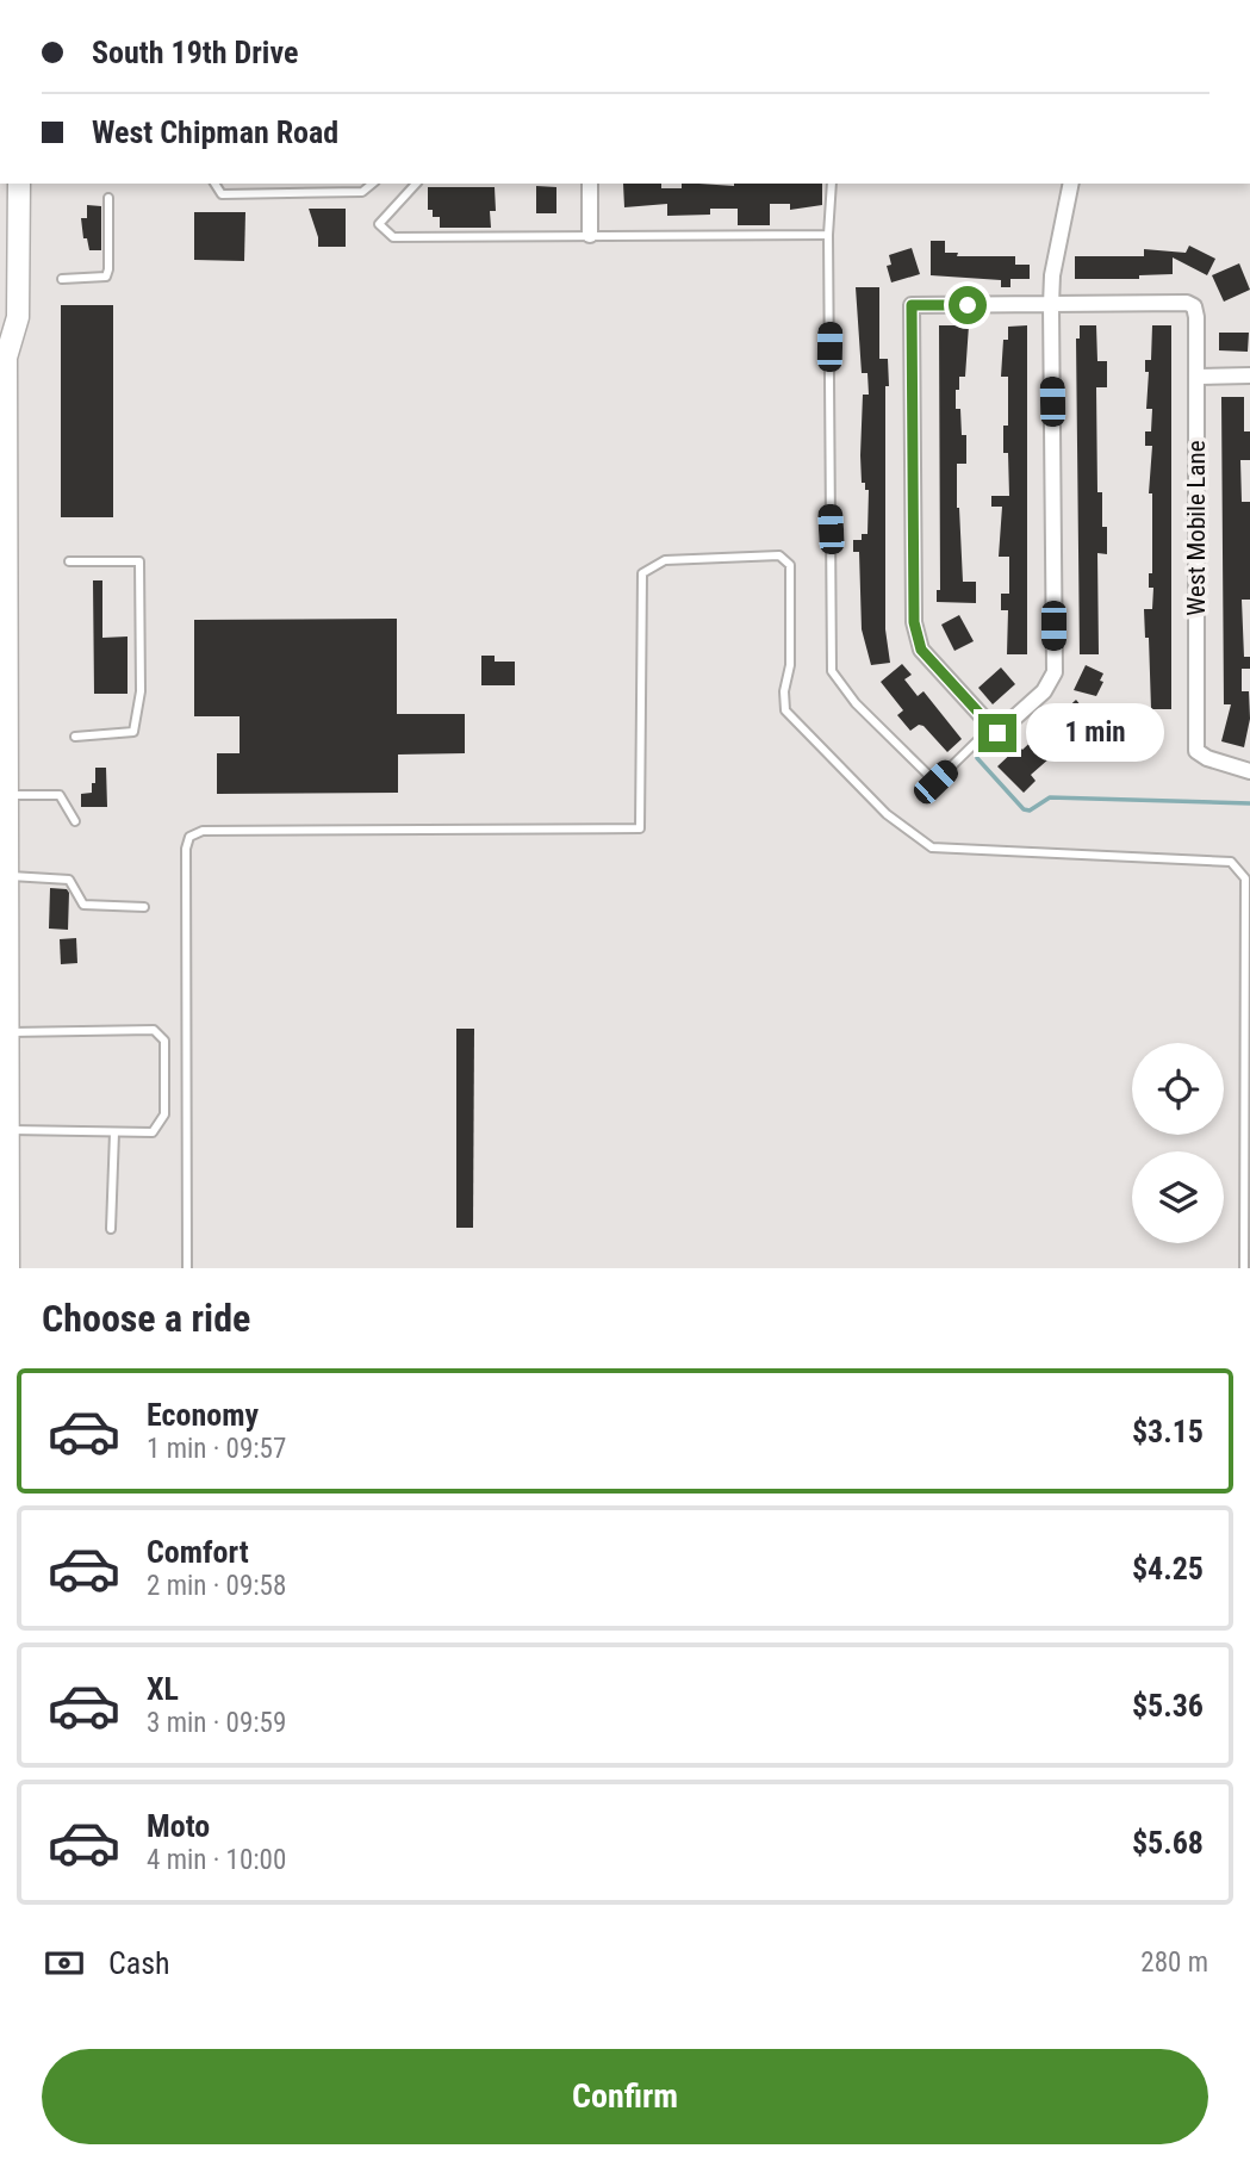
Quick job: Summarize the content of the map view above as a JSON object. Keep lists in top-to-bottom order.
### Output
{
  "streets": {
    "street": ["West Mobile Lane"]
  },
  "page": {
    "banner": ["South 19th Drive", "West Chipman Road"],
    "bubble": "1 min",
    "heading": "Choose a ride",
    "list": [
      {
        "name": "Economy",
        "note": "1 min · 09:57",
        "value": "$3.15"
      },
      {
        "name": "Comfort",
        "note": "2 min · 09:58",
        "value": "$4.25"
      },
      {
        "name": "XL",
        "note": "3 min · 09:59",
        "value": "$5.36"
      },
      {
        "name": "Moto",
        "note": "4 min · 10:00",
        "value": "$5.68"
      }
    ],
    "pay": ["Cash", "280 m"],
    "buttons": "Confirm"
  }
}
